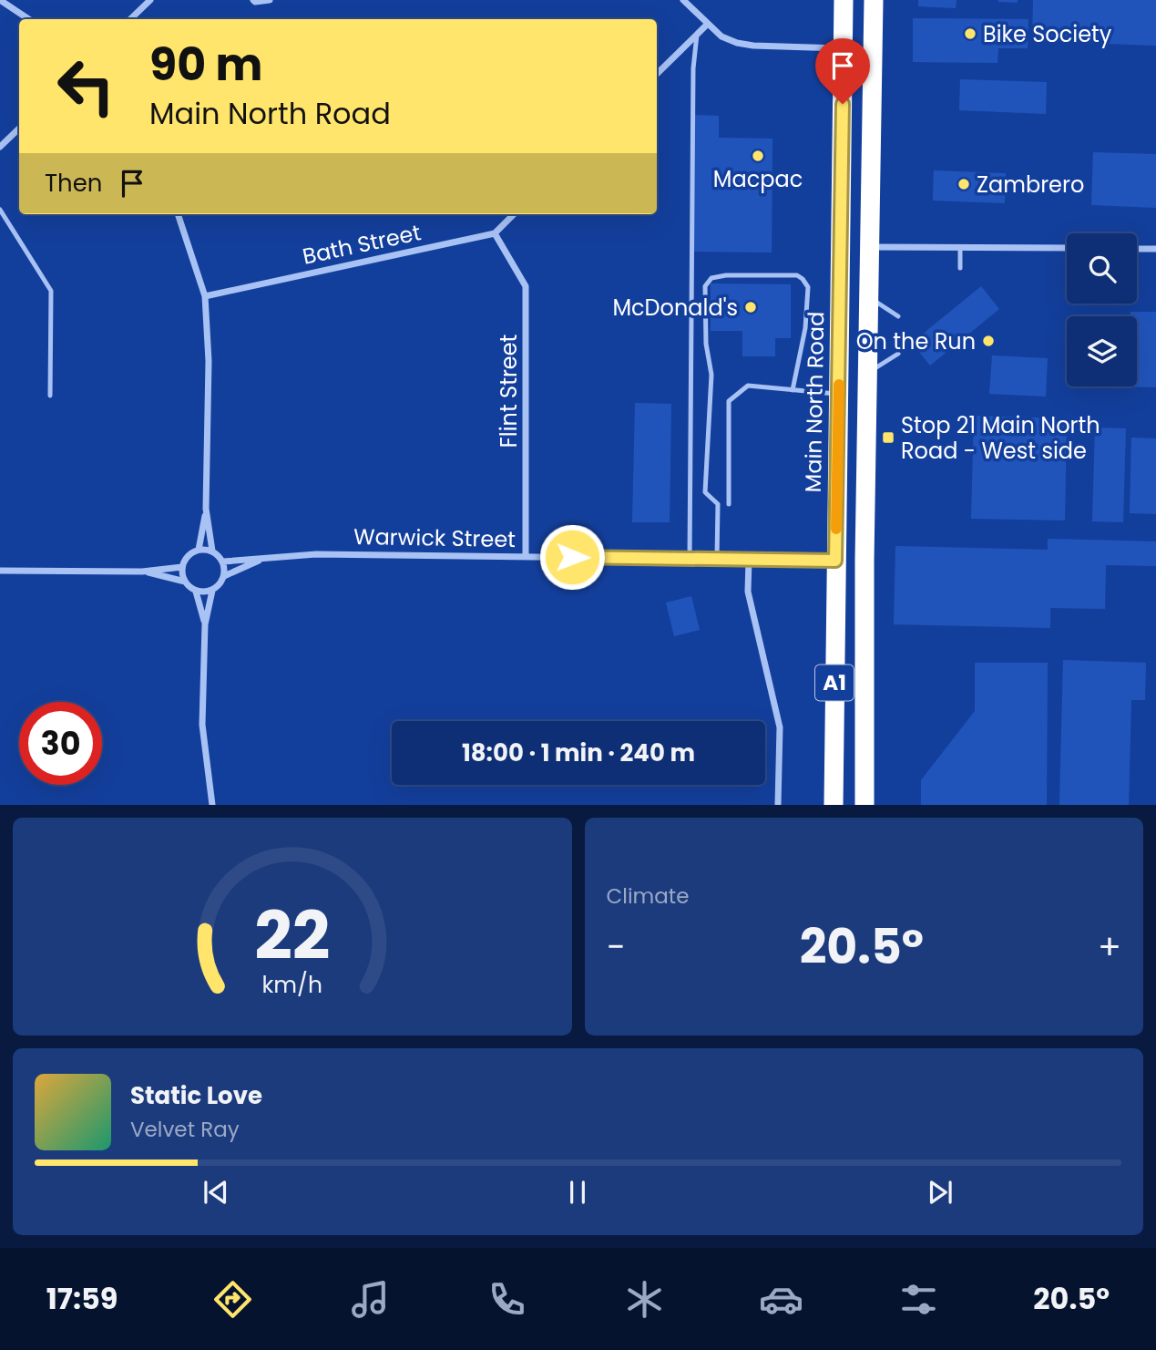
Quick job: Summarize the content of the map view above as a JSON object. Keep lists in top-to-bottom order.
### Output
{
  "streets": {
    "highway": ["Main North Road", "A1"],
    "street": ["Bath Street", "Flint Street", "Warwick Street"]
  },
  "crossings": [
    ["Bath Street", "Flint Street"],
    ["Flint Street", "Warwick Street"],
    ["Main North Road", "Warwick Street"]
  ],
  "places": {
    "other": [
      "Bike Society",
      "Macpac",
      "Zambrero",
      "McDonald's",
      "On the Run"
    ],
    "transit": ["Stop 21 Main North Road - West side"]
  },
  "page": {
    "turn": ["90 m", "Main North Road"],
    "then": "Then",
    "limit": "30",
    "trip": "18:00 · 1 min · 240 m",
    "tile": "Climate",
    "heat": ["−", "20.5°", "+"],
    "song": ["Static Love", "Velvet Ray"],
    "tabs": ["17:59", "20.5°"],
    "gauge": ["22", "km/h"]
  }
}
